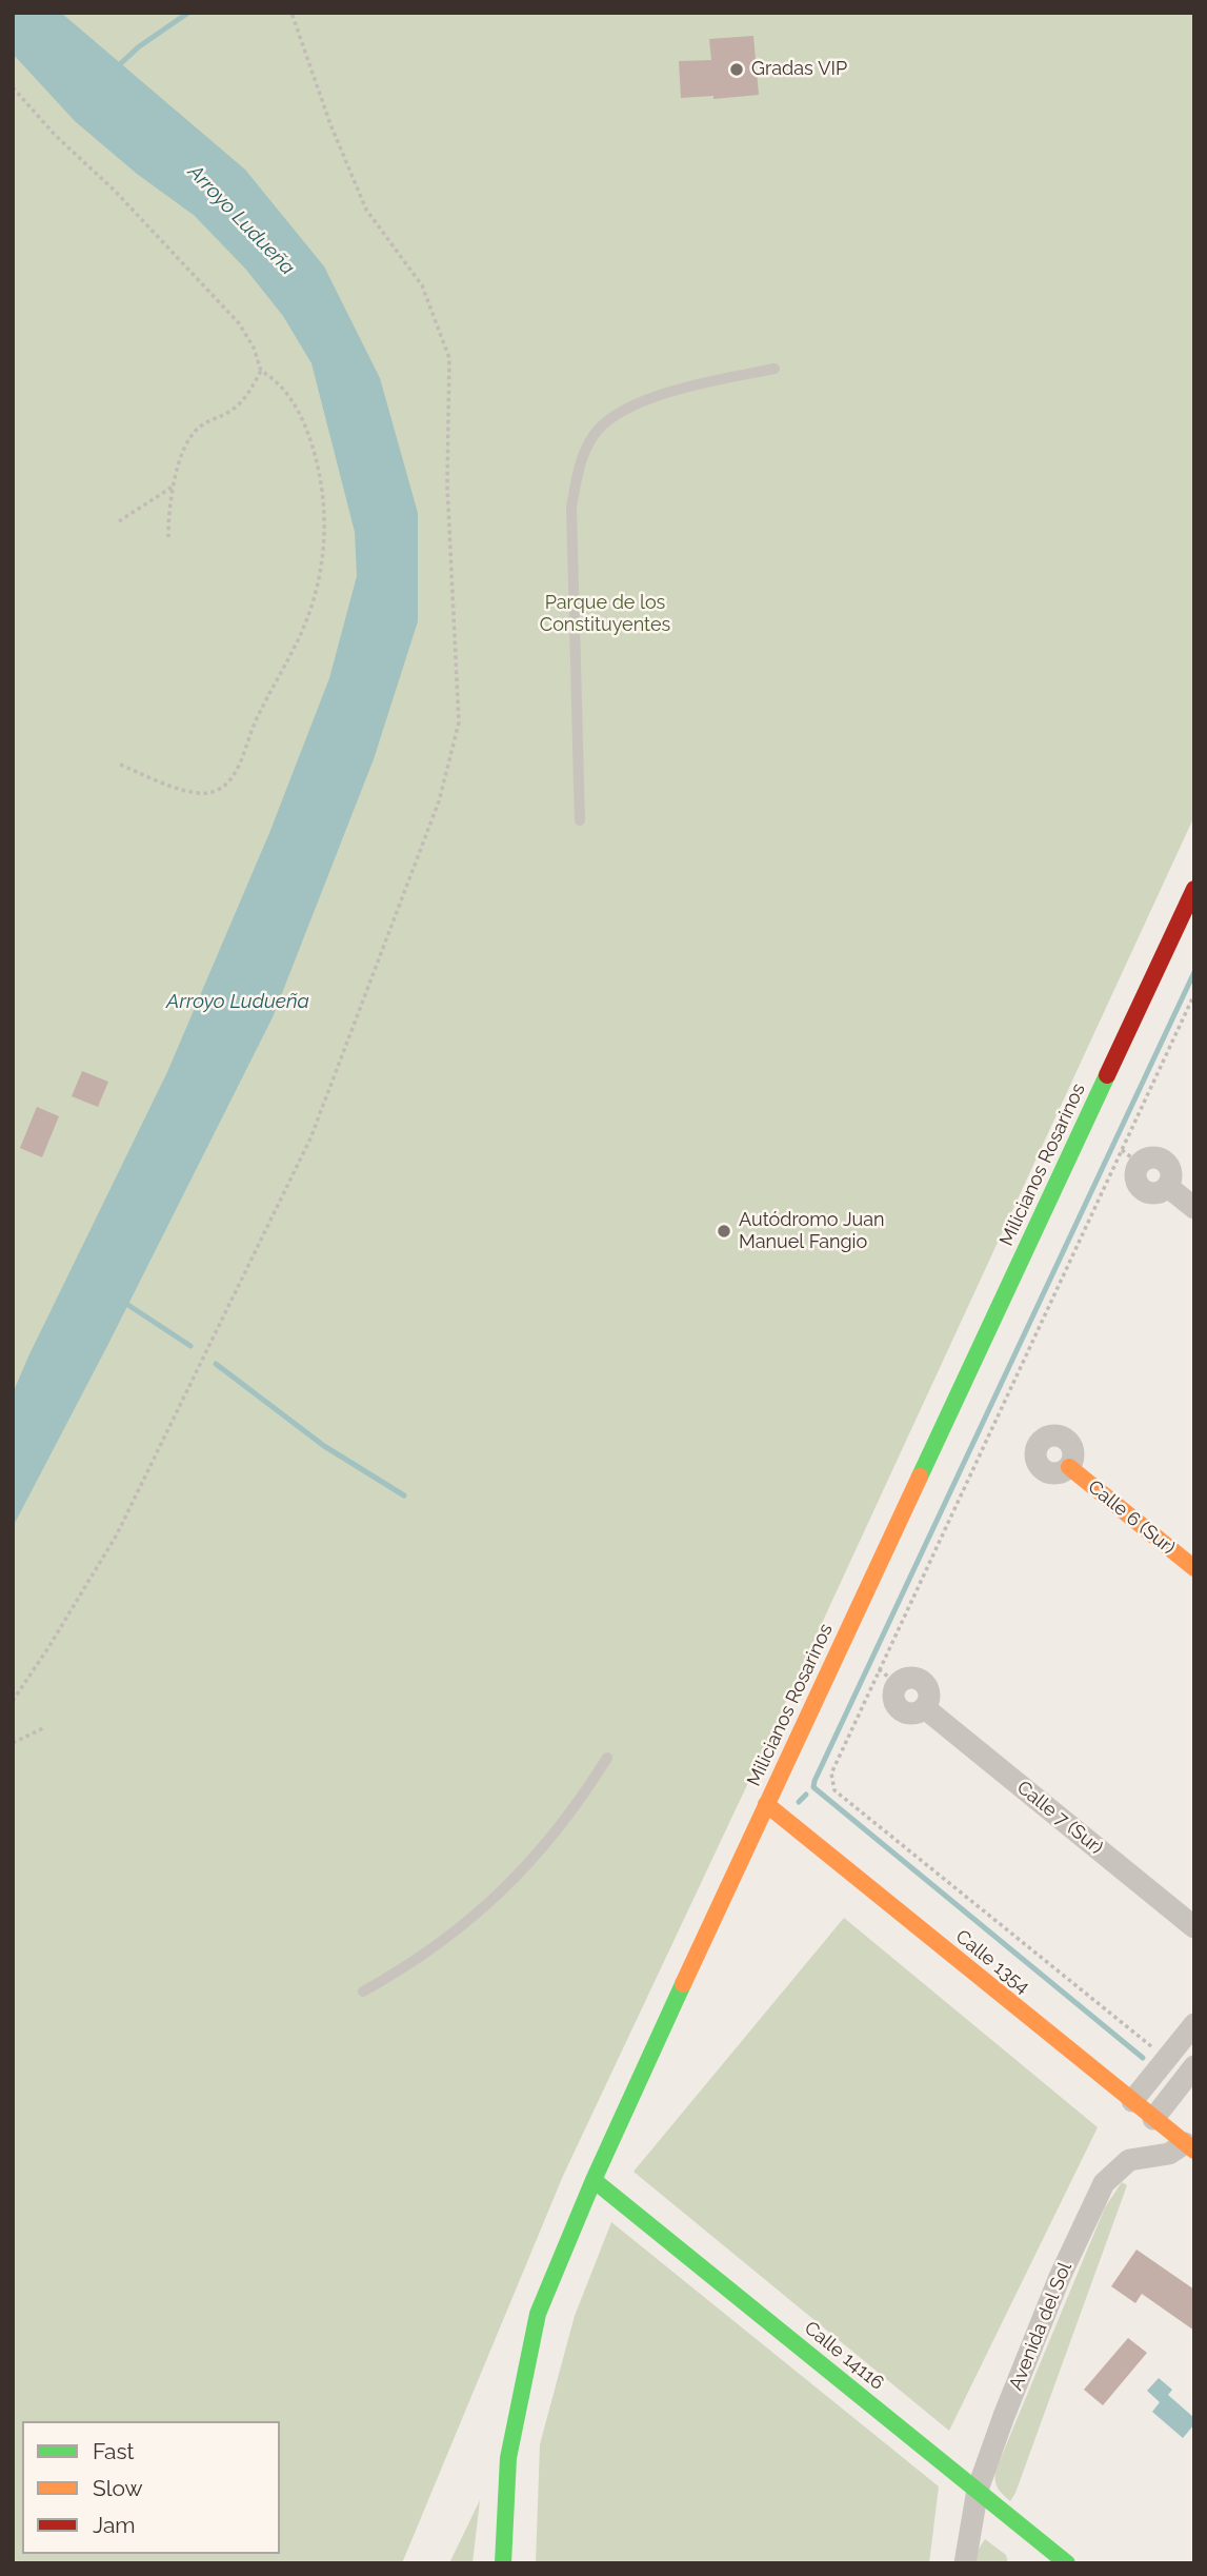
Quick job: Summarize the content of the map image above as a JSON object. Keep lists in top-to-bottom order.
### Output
{
  "streets": {
    "street": [
      "Milicianos Rosarinos",
      "Calle 6 (Sur)",
      "Calle 7 (Sur)",
      "Calle 1354",
      "Avenida del Sol",
      "Calle 14116"
    ]
  },
  "crossings": [
    ["Milicianos Rosarinos", "Calle 1354"],
    ["Milicianos Rosarinos", "Calle 14116"],
    ["Calle 1354", "Avenida del Sol"],
    ["Avenida del Sol", "Calle 14116"]
  ],
  "water": ["Arroyo Ludueña"],
  "parks": ["Parque de los Constituyentes"],
  "places": ["Gradas VIP", "Autódromo Juan Manuel Fangio"],
  "legend": ["Fast", "Slow", "Jam"]
}
